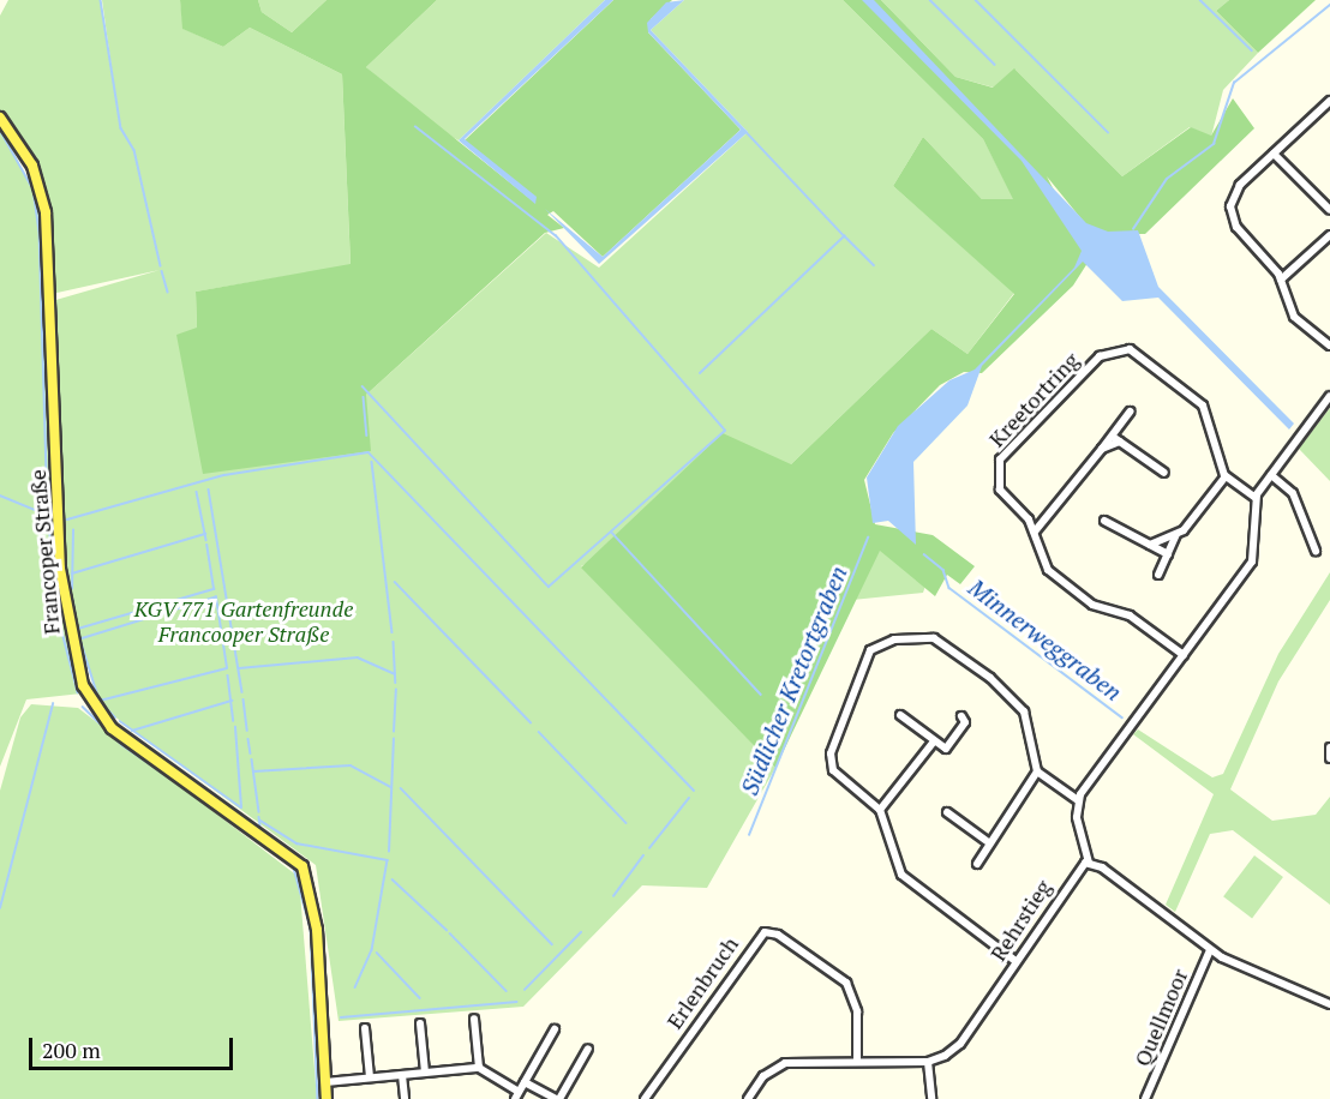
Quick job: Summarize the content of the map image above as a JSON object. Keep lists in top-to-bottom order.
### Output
{
  "streets": {
    "main road": ["Francoper Straße"],
    "street": [
      "Kreetortring",
      "Rehrstieg",
      "Erlenbruch",
      "Quellmoor"
    ]
  },
  "crossings": [
    ["Rehrstieg", "Erlenbruch"]
  ],
  "water": ["Minnerweggraben", "Südlicher Kretortgraben"],
  "parks": ["KGV 771 Gartenfreunde Francooper Straße"],
  "scale_bar": "200 m"
}
